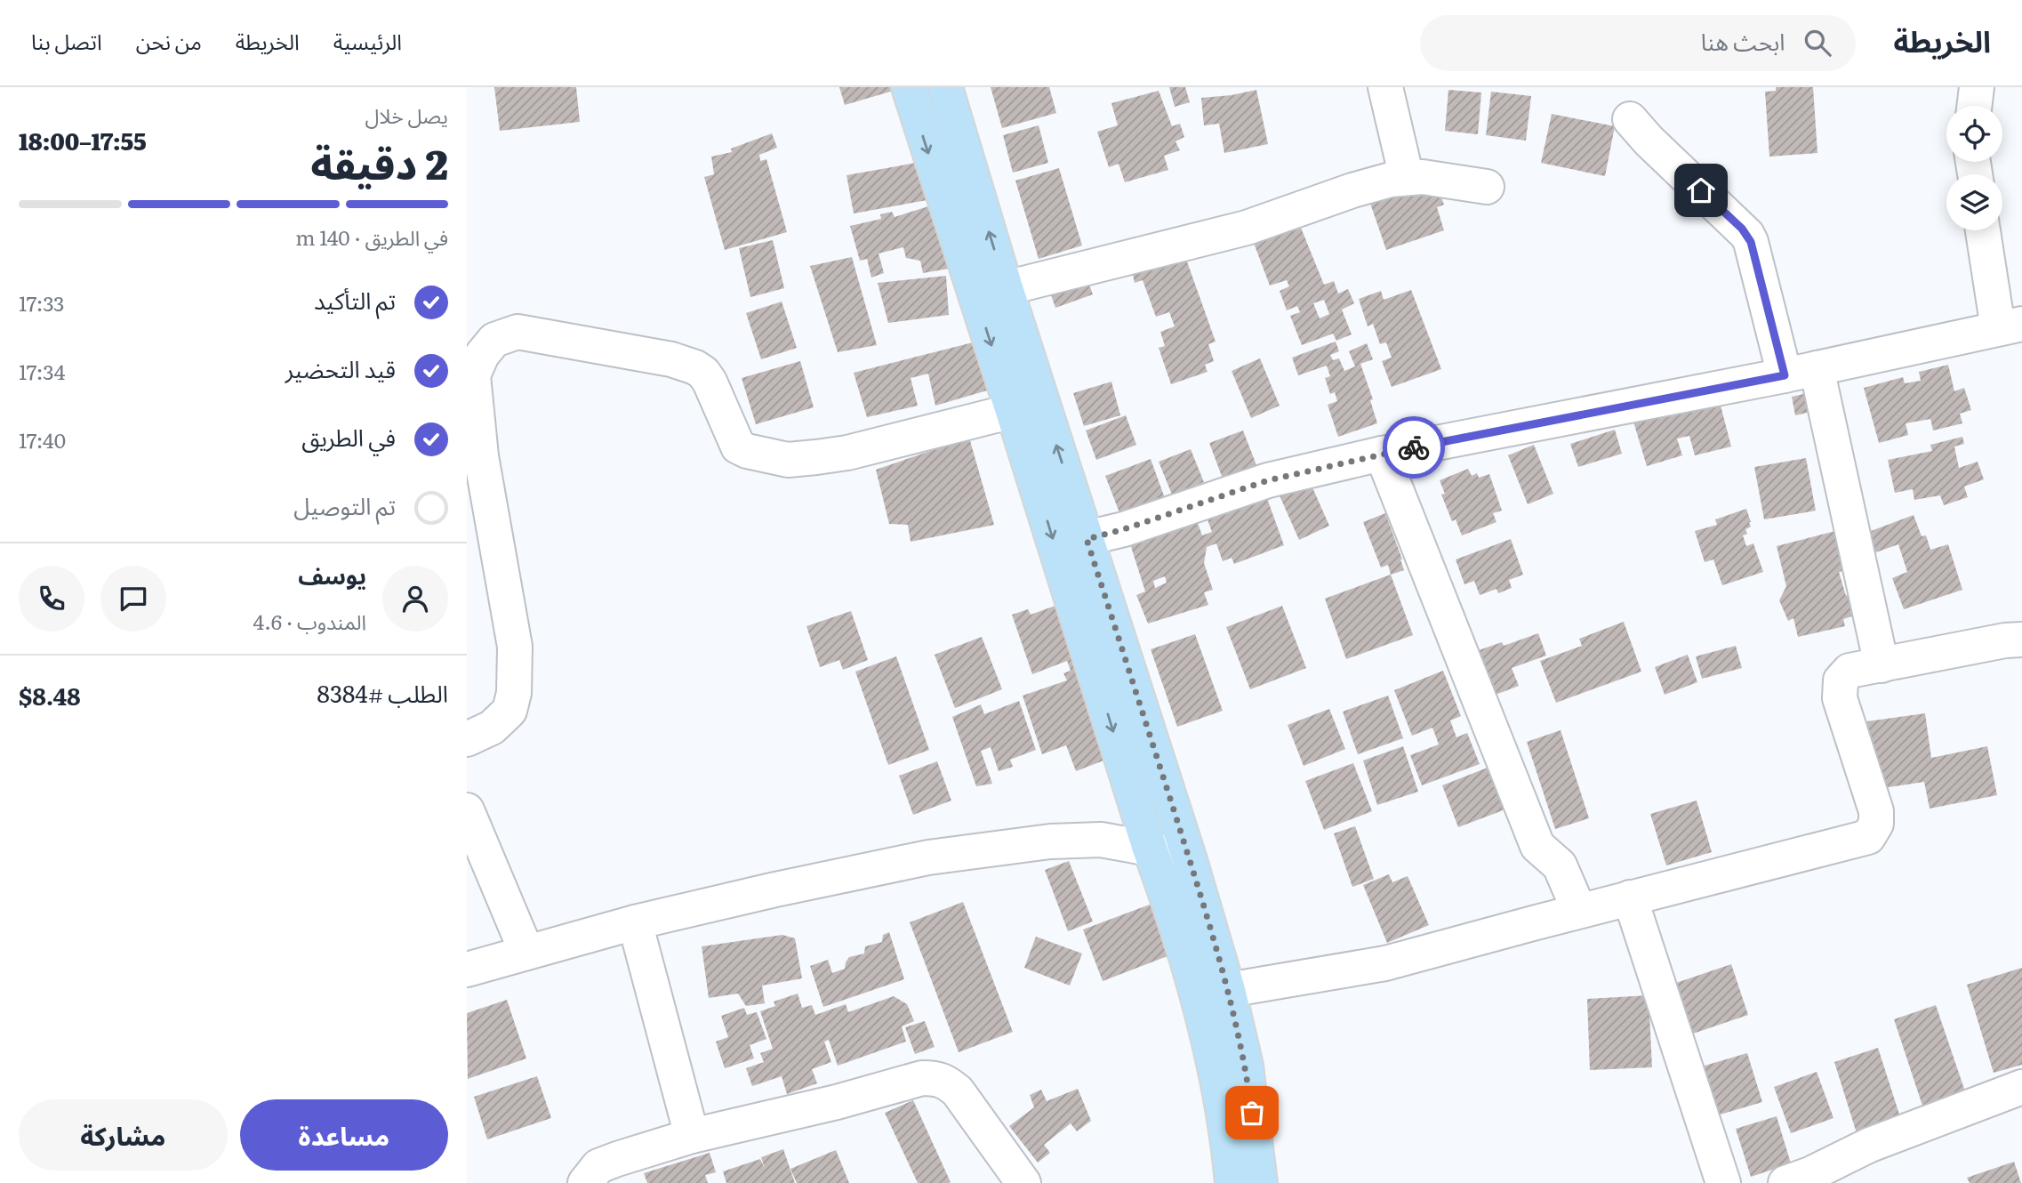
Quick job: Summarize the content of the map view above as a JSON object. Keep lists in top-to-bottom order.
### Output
{
  "page": {
    "header": "الخريطة",
    "search": "ابحث هنا",
    "nav": [
      "الرئيسية",
      "الخريطة",
      "من نحن",
      "اتصل بنا"
    ],
    "heading": ["2 دقيقة", "يصل خلال", "17:55–18:00"],
    "panel": [
      "يوسف",
      "المندوب · 4.6",
      "الطلب #8384",
      "$8.48"
    ],
    "bar": "في الطريق · 140 m",
    "list": [
      ["تم التأكيد", "17:33"],
      ["قيد التحضير", "17:34"],
      ["في الطريق", "17:40"],
      "تم التوصيل"
    ],
    "buttons": ["مساعدة", "مشاركة"]
  }
}
